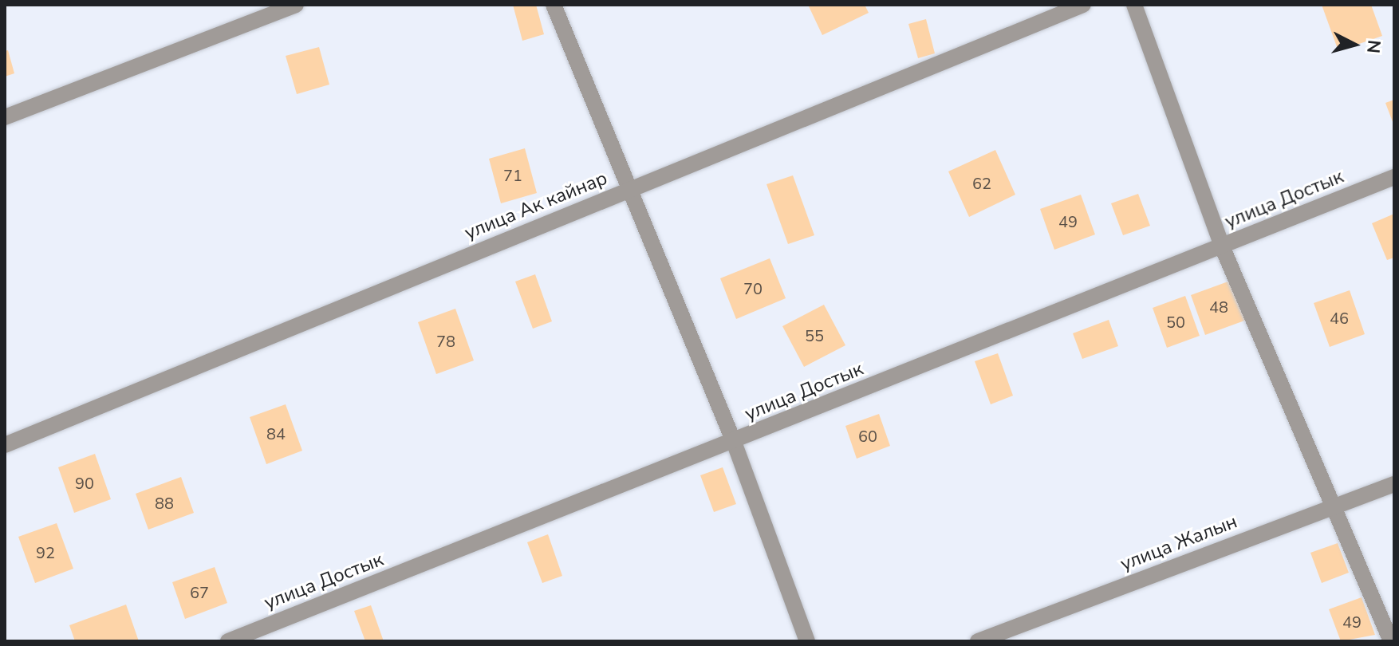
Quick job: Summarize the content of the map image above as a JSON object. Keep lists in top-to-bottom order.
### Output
{
  "streets": {
    "street": ["улица Достык", "улица Ак кайнар", "улица Жалын"]
  },
  "house_numbers": [
    "71",
    "62",
    "49",
    "70",
    "48",
    "46",
    "50",
    "55",
    "78",
    "84",
    "60",
    "90",
    "88",
    "92",
    "67",
    "49"
  ],
  "north": "right"
}
